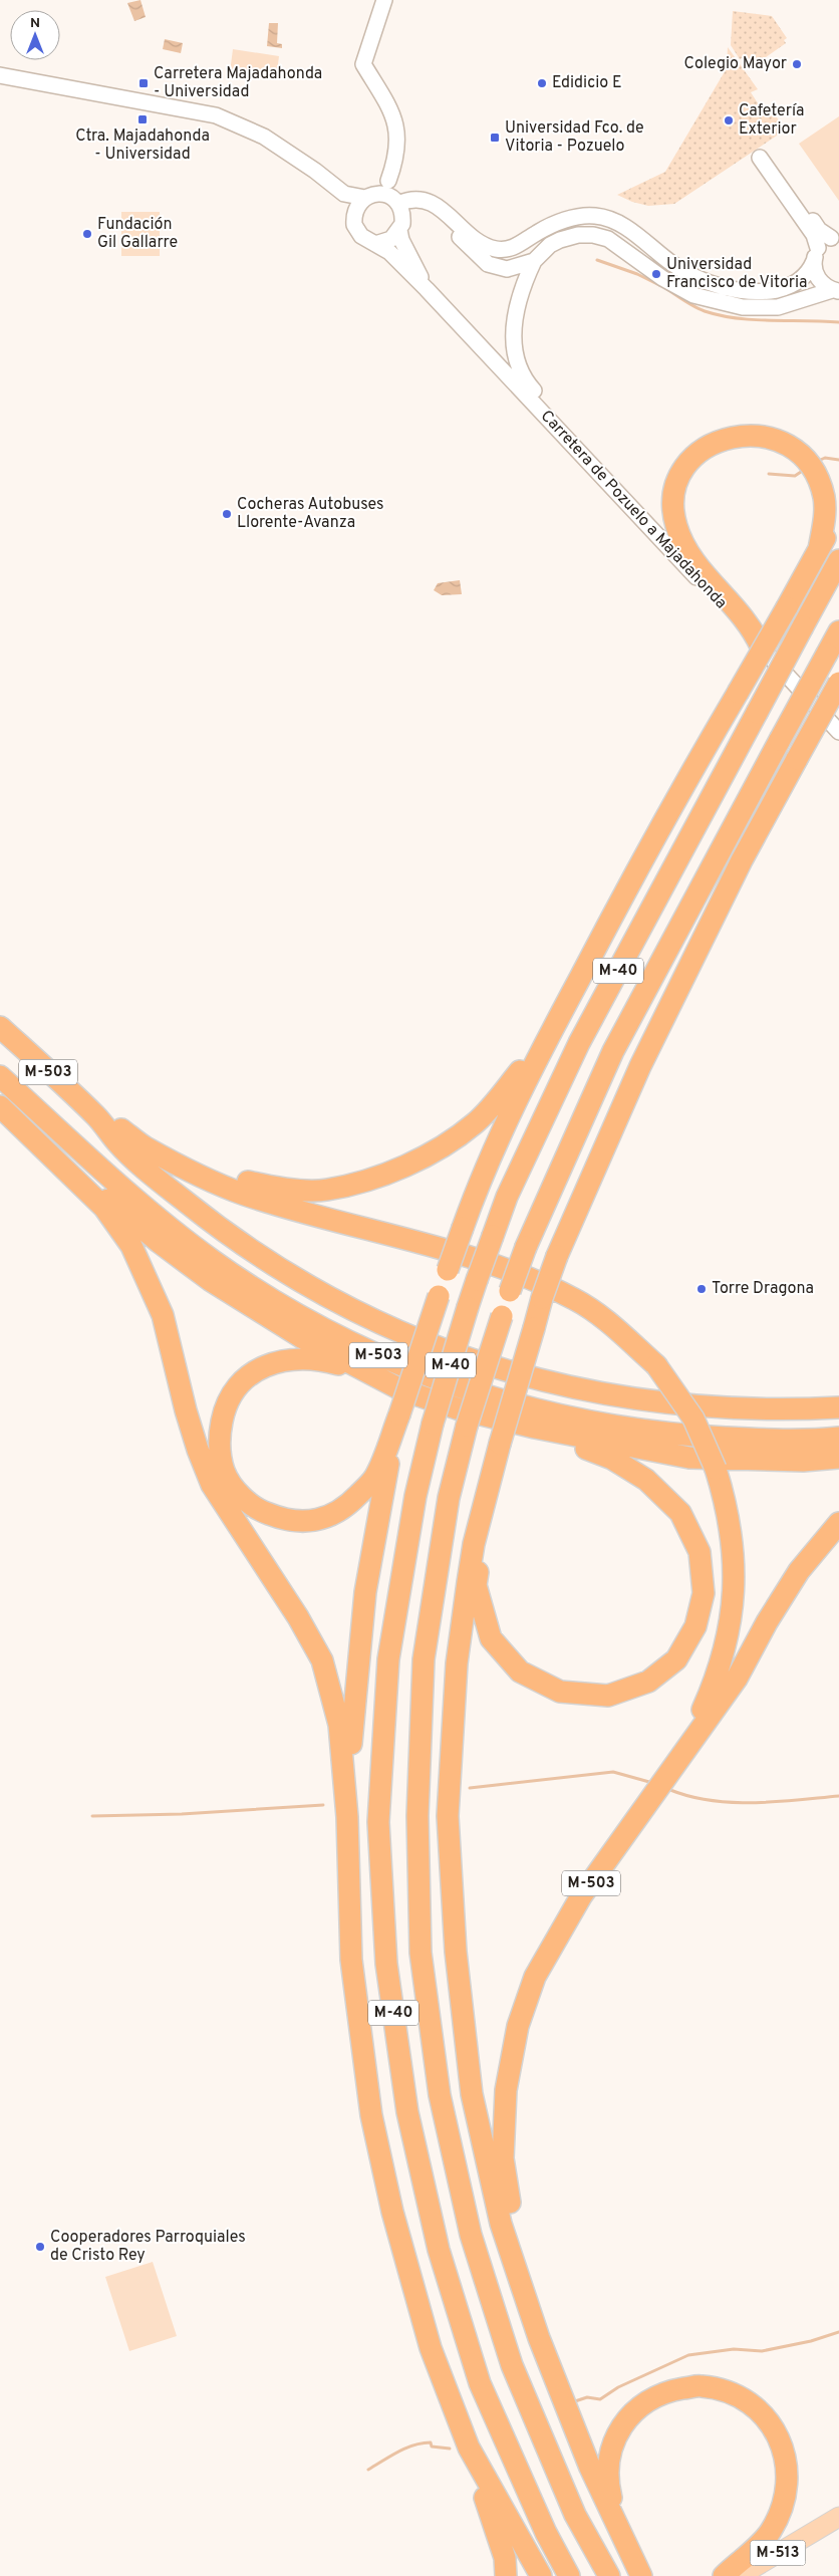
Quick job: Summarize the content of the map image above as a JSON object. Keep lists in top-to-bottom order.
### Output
{
  "streets": {
    "highway": ["M-40", "M-503"],
    "main road": ["M-513"],
    "street": ["Carretera de Pozuelo a Majadahonda"]
  },
  "places": {
    "other": [
      "Colegio Mayor",
      "Edidicio E",
      "Cafetería Exterior",
      "Fundación Gil Gallarre",
      "Universidad Francisco de Vitoria",
      "Cocheras Autobuses Llorente-Avanza",
      "Torre Dragona",
      "Cooperadores Parroquiales de Cristo Rey"
    ],
    "transit": ["Carretera Majadahonda - Universidad", "Ctra. Majadahonda - Universidad", "Universidad Fco. de Vitoria - Pozuelo"]
  },
  "north": "top"
}
